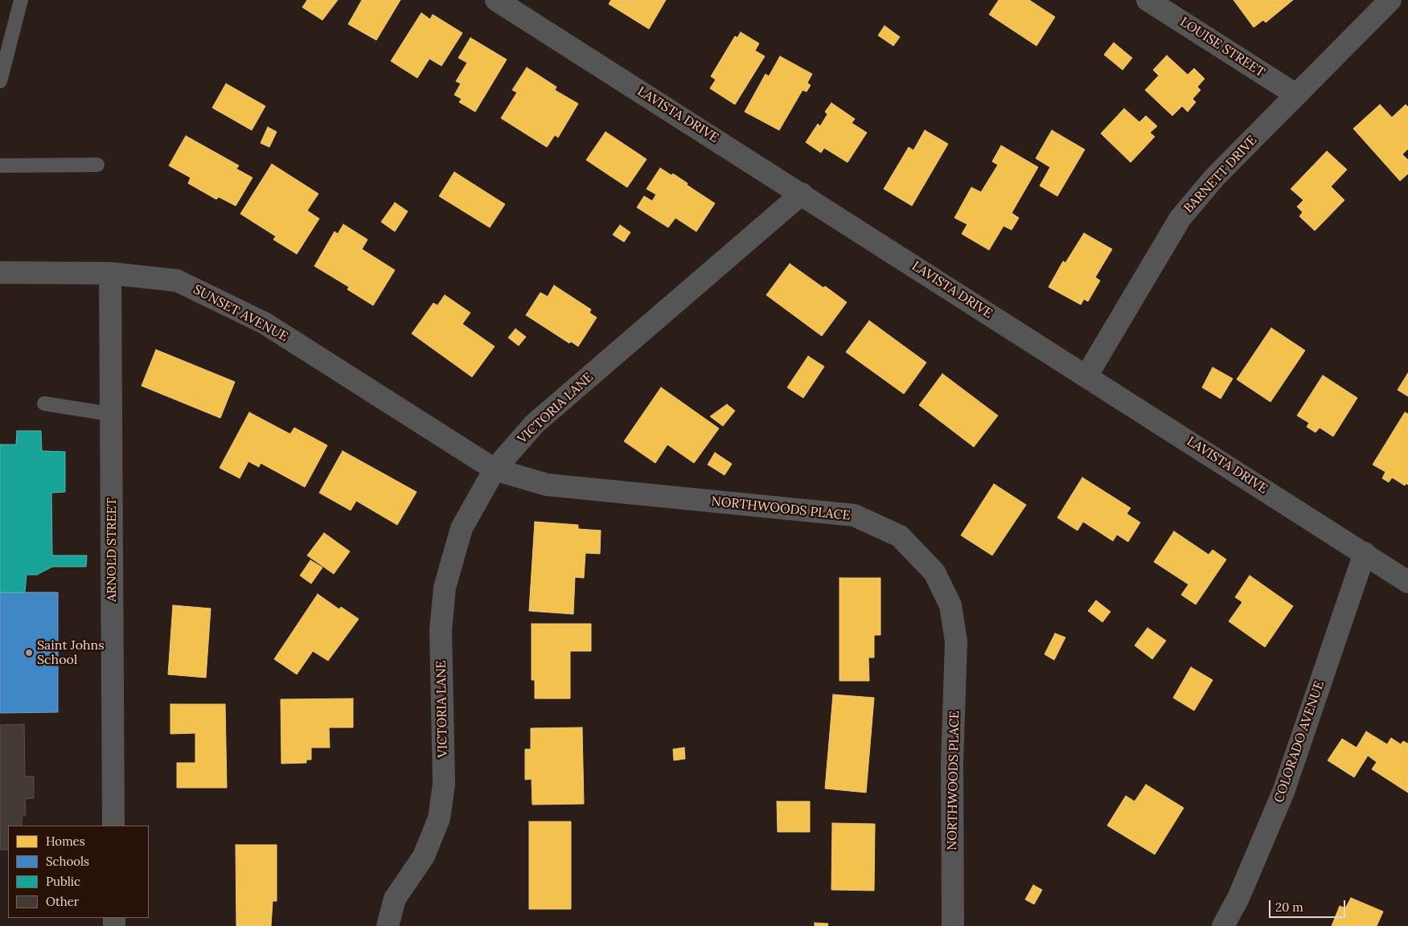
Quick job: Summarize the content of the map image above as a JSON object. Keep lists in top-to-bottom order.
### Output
{
  "streets": {
    "street": [
      "LOUISE STREET",
      "LAVISTA DRIVE",
      "BARNETT DRIVE",
      "SUNSET AVENUE",
      "VICTORIA LANE",
      "NORTHWOODS PLACE",
      "ARNOLD STREET",
      "COLORADO AVENUE"
    ]
  },
  "crossings": [
    ["LOUISE STREET", "BARNETT DRIVE"],
    ["LAVISTA DRIVE", "BARNETT DRIVE"],
    ["LAVISTA DRIVE", "VICTORIA LANE"],
    ["LAVISTA DRIVE", "COLORADO AVENUE"],
    ["SUNSET AVENUE", "VICTORIA LANE"],
    ["SUNSET AVENUE", "NORTHWOODS PLACE"],
    ["SUNSET AVENUE", "ARNOLD STREET"],
    ["VICTORIA LANE", "NORTHWOODS PLACE"]
  ],
  "places": ["Saint Johns School"],
  "legend": [
    "Homes",
    "Schools",
    "Public",
    "Other"
  ],
  "scale_bar": "20 m"
}
